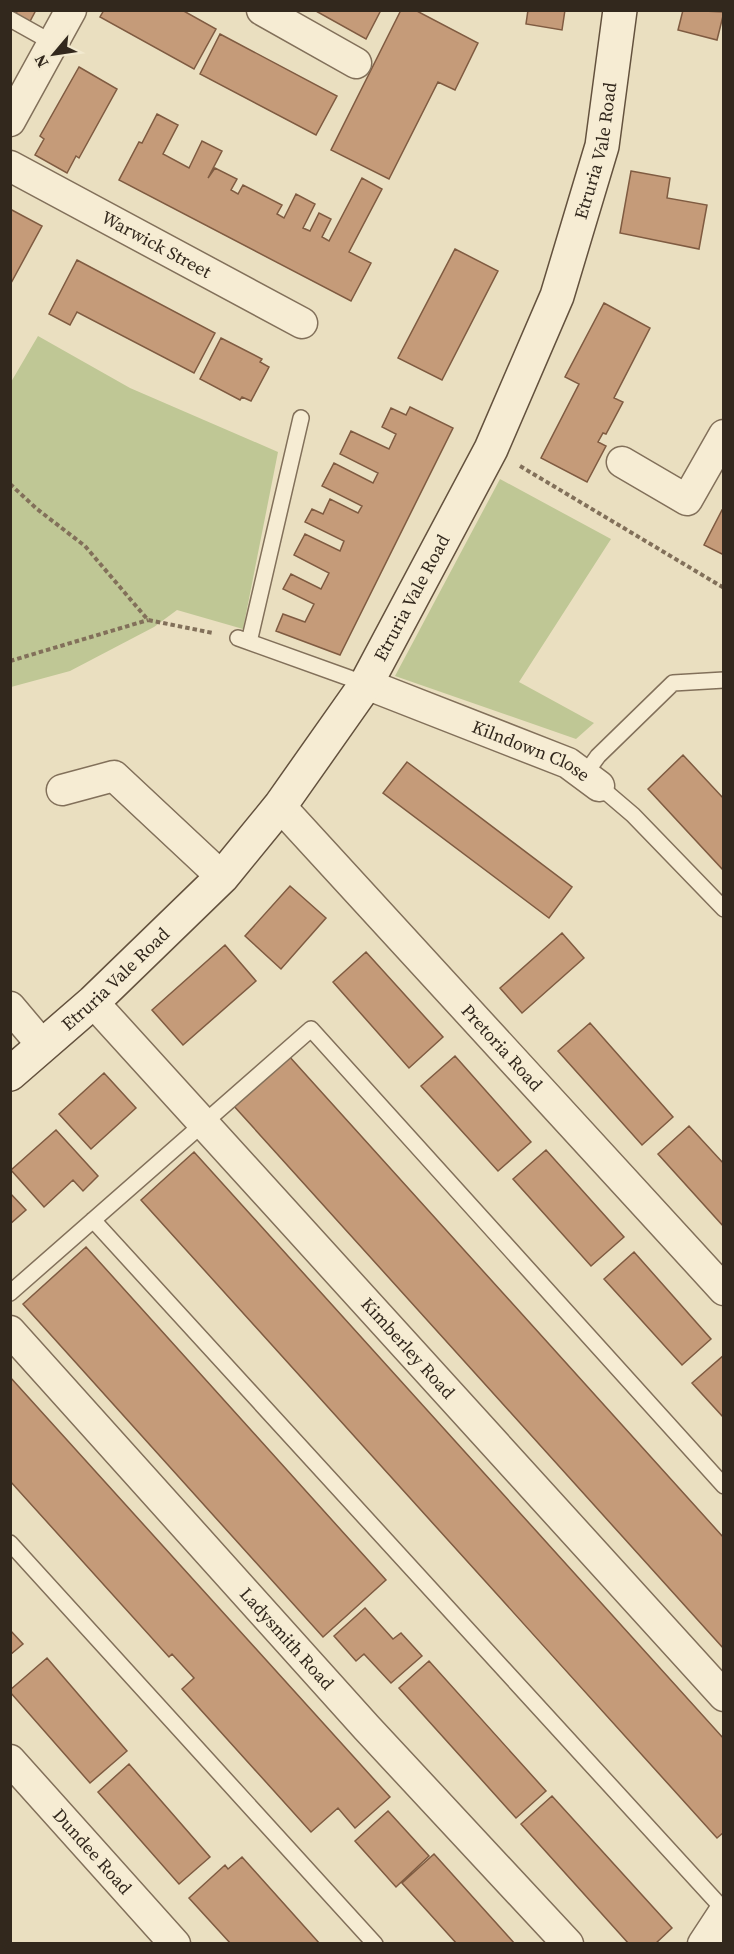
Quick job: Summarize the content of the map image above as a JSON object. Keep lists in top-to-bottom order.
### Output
{
  "streets": {
    "main road": ["Etruria Vale Road"],
    "street": [
      "Warwick Street",
      "Kilndown Close",
      "Pretoria Road",
      "Kimberley Road",
      "Ladysmith Road",
      "Dundee Road"
    ]
  },
  "crossings": [
    ["Etruria Vale Road", "Kilndown Close"],
    ["Etruria Vale Road", "Pretoria Road"],
    ["Etruria Vale Road", "Kimberley Road"]
  ],
  "north": "bottom left"
}
